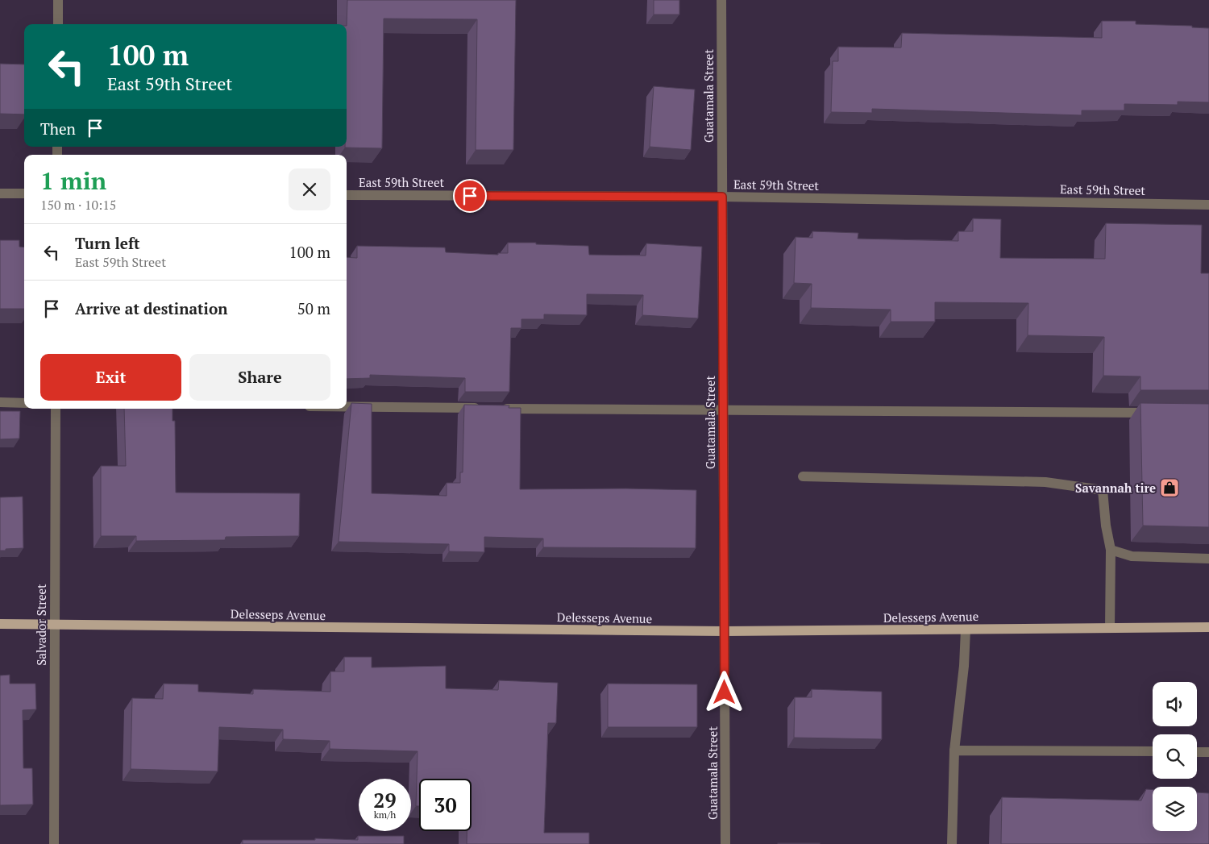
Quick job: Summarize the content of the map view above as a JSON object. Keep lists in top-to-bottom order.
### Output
{
  "streets": {
    "main road": ["Delesseps Avenue"],
    "street": ["Guatamala Street", "East 59th Street", "Salvador Street"]
  },
  "crossings": [
    ["Guatamala Street", "East 59th Street"],
    ["Guatamala Street", "Delesseps Avenue"],
    ["Delesseps Avenue", "Salvador Street"]
  ],
  "places": {
    "shop": ["Savannah tire"]
  },
  "page": {
    "turn": ["100 m", "East 59th Street"],
    "then": "Then",
    "heading": ["1 min", "150 m · 10:15"],
    "list": [
      {
        "name": "Turn left",
        "note": "East 59th Street",
        "value": "100 m"
      },
      {
        "name": "Arrive at destination",
        "value": "50 m"
      }
    ],
    "buttons": ["Exit", "Share"],
    "speed": "29 km/h",
    "limit": "30"
  }
}
